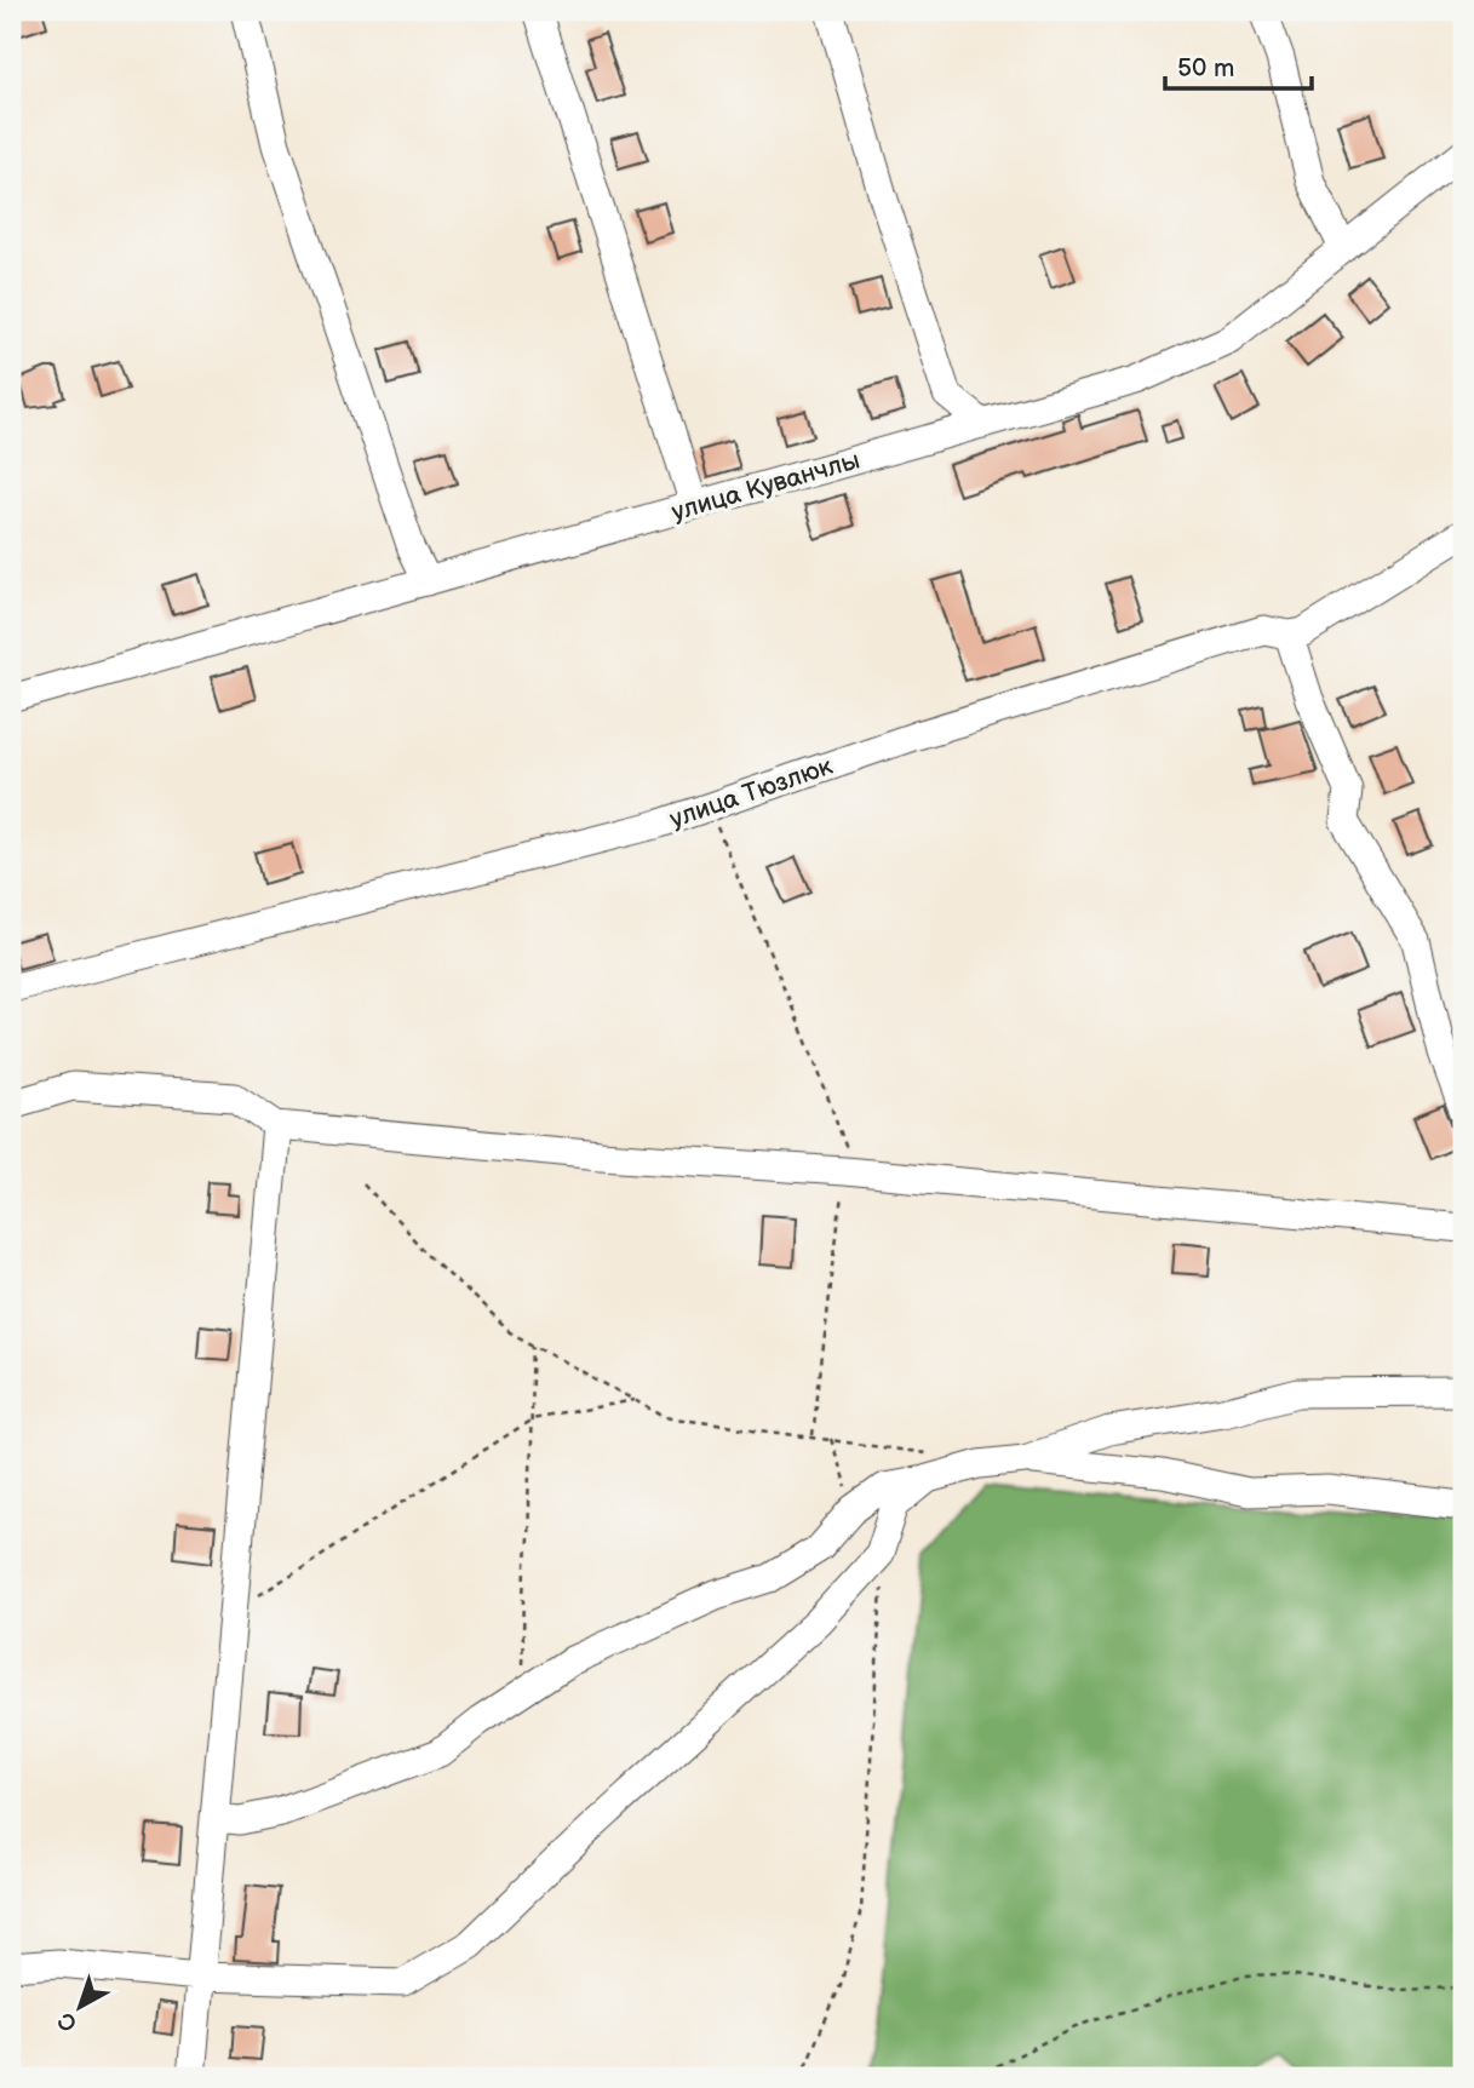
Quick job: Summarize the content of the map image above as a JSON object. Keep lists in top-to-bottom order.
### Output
{
  "streets": {
    "street": ["улица Куванчлы", "улица Тюзлюк"]
  },
  "scale_bar": "50 m",
  "north": "bottom left"
}
